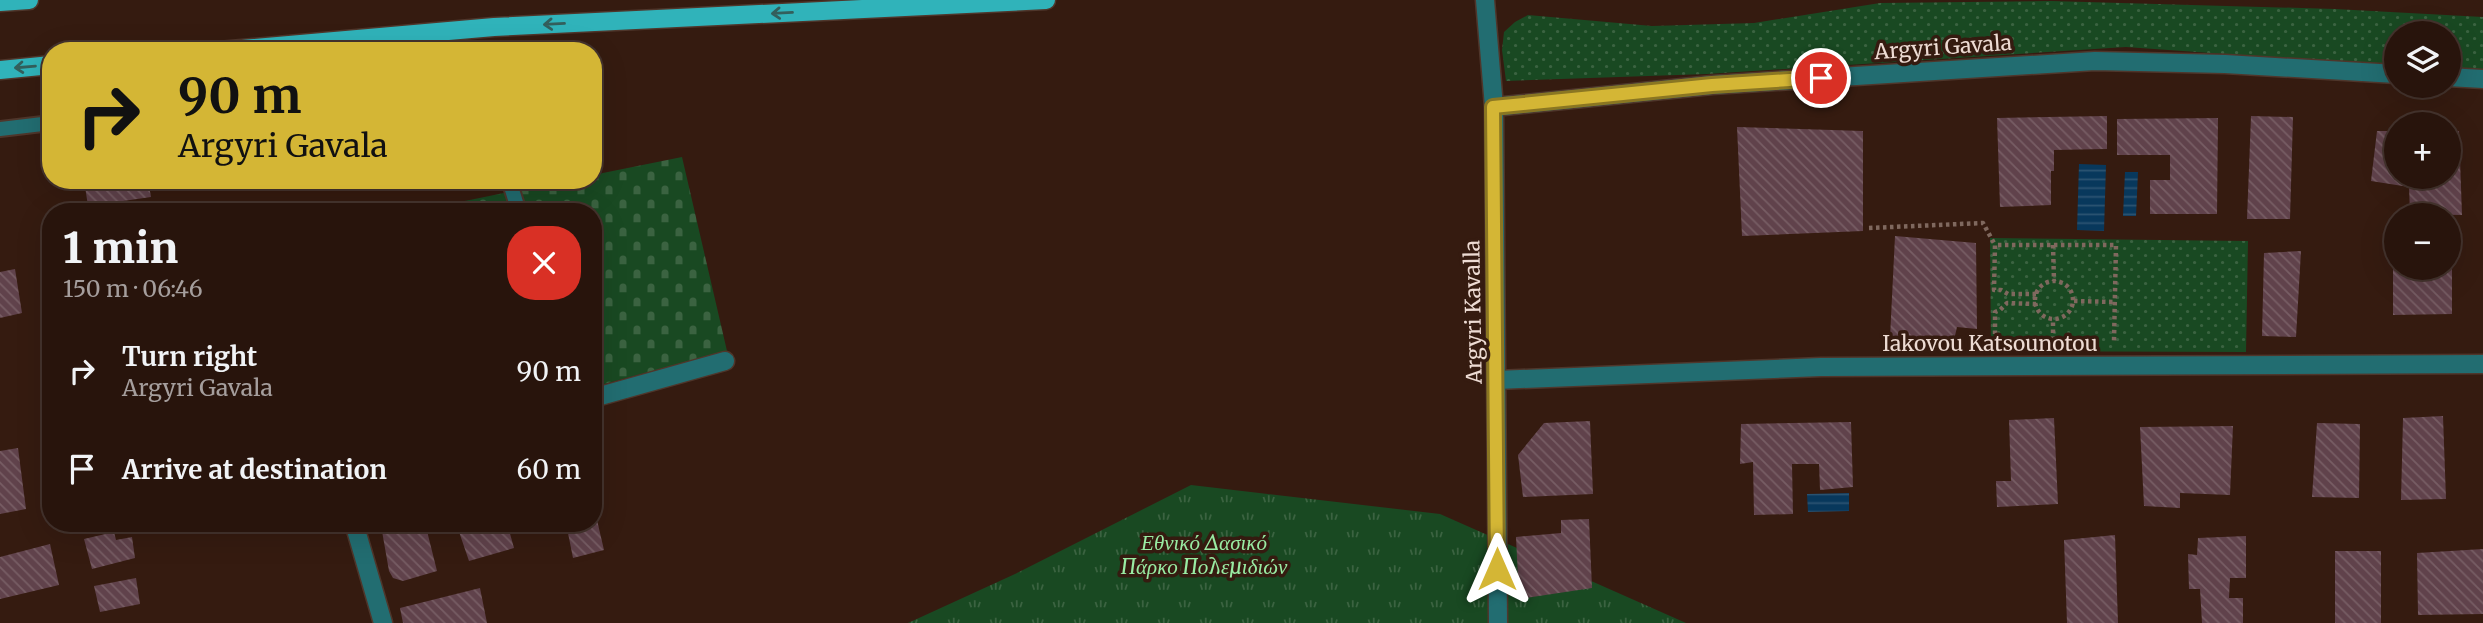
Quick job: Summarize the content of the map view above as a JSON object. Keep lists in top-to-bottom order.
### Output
{
  "streets": {
    "street": ["Argyri Gavala", "Argyri Kavalla", "Iakovou Katsounotou"]
  },
  "crossings": [
    ["Argyri Gavala", "Argyri Kavalla"],
    ["Argyri Kavalla", "Iakovou Katsounotou"]
  ],
  "parks": ["Εθνικό Δασικό Πάρκο Πολεμιδιών"],
  "page": {
    "map_buttons": ["+", "−"],
    "turn": ["90 m", "Argyri Gavala"],
    "heading": ["1 min", "150 m · 06:46"],
    "list": [
      {
        "name": "Turn right",
        "note": "Argyri Gavala",
        "value": "90 m"
      },
      {
        "name": "Arrive at destination",
        "value": "60 m"
      }
    ]
  }
}
